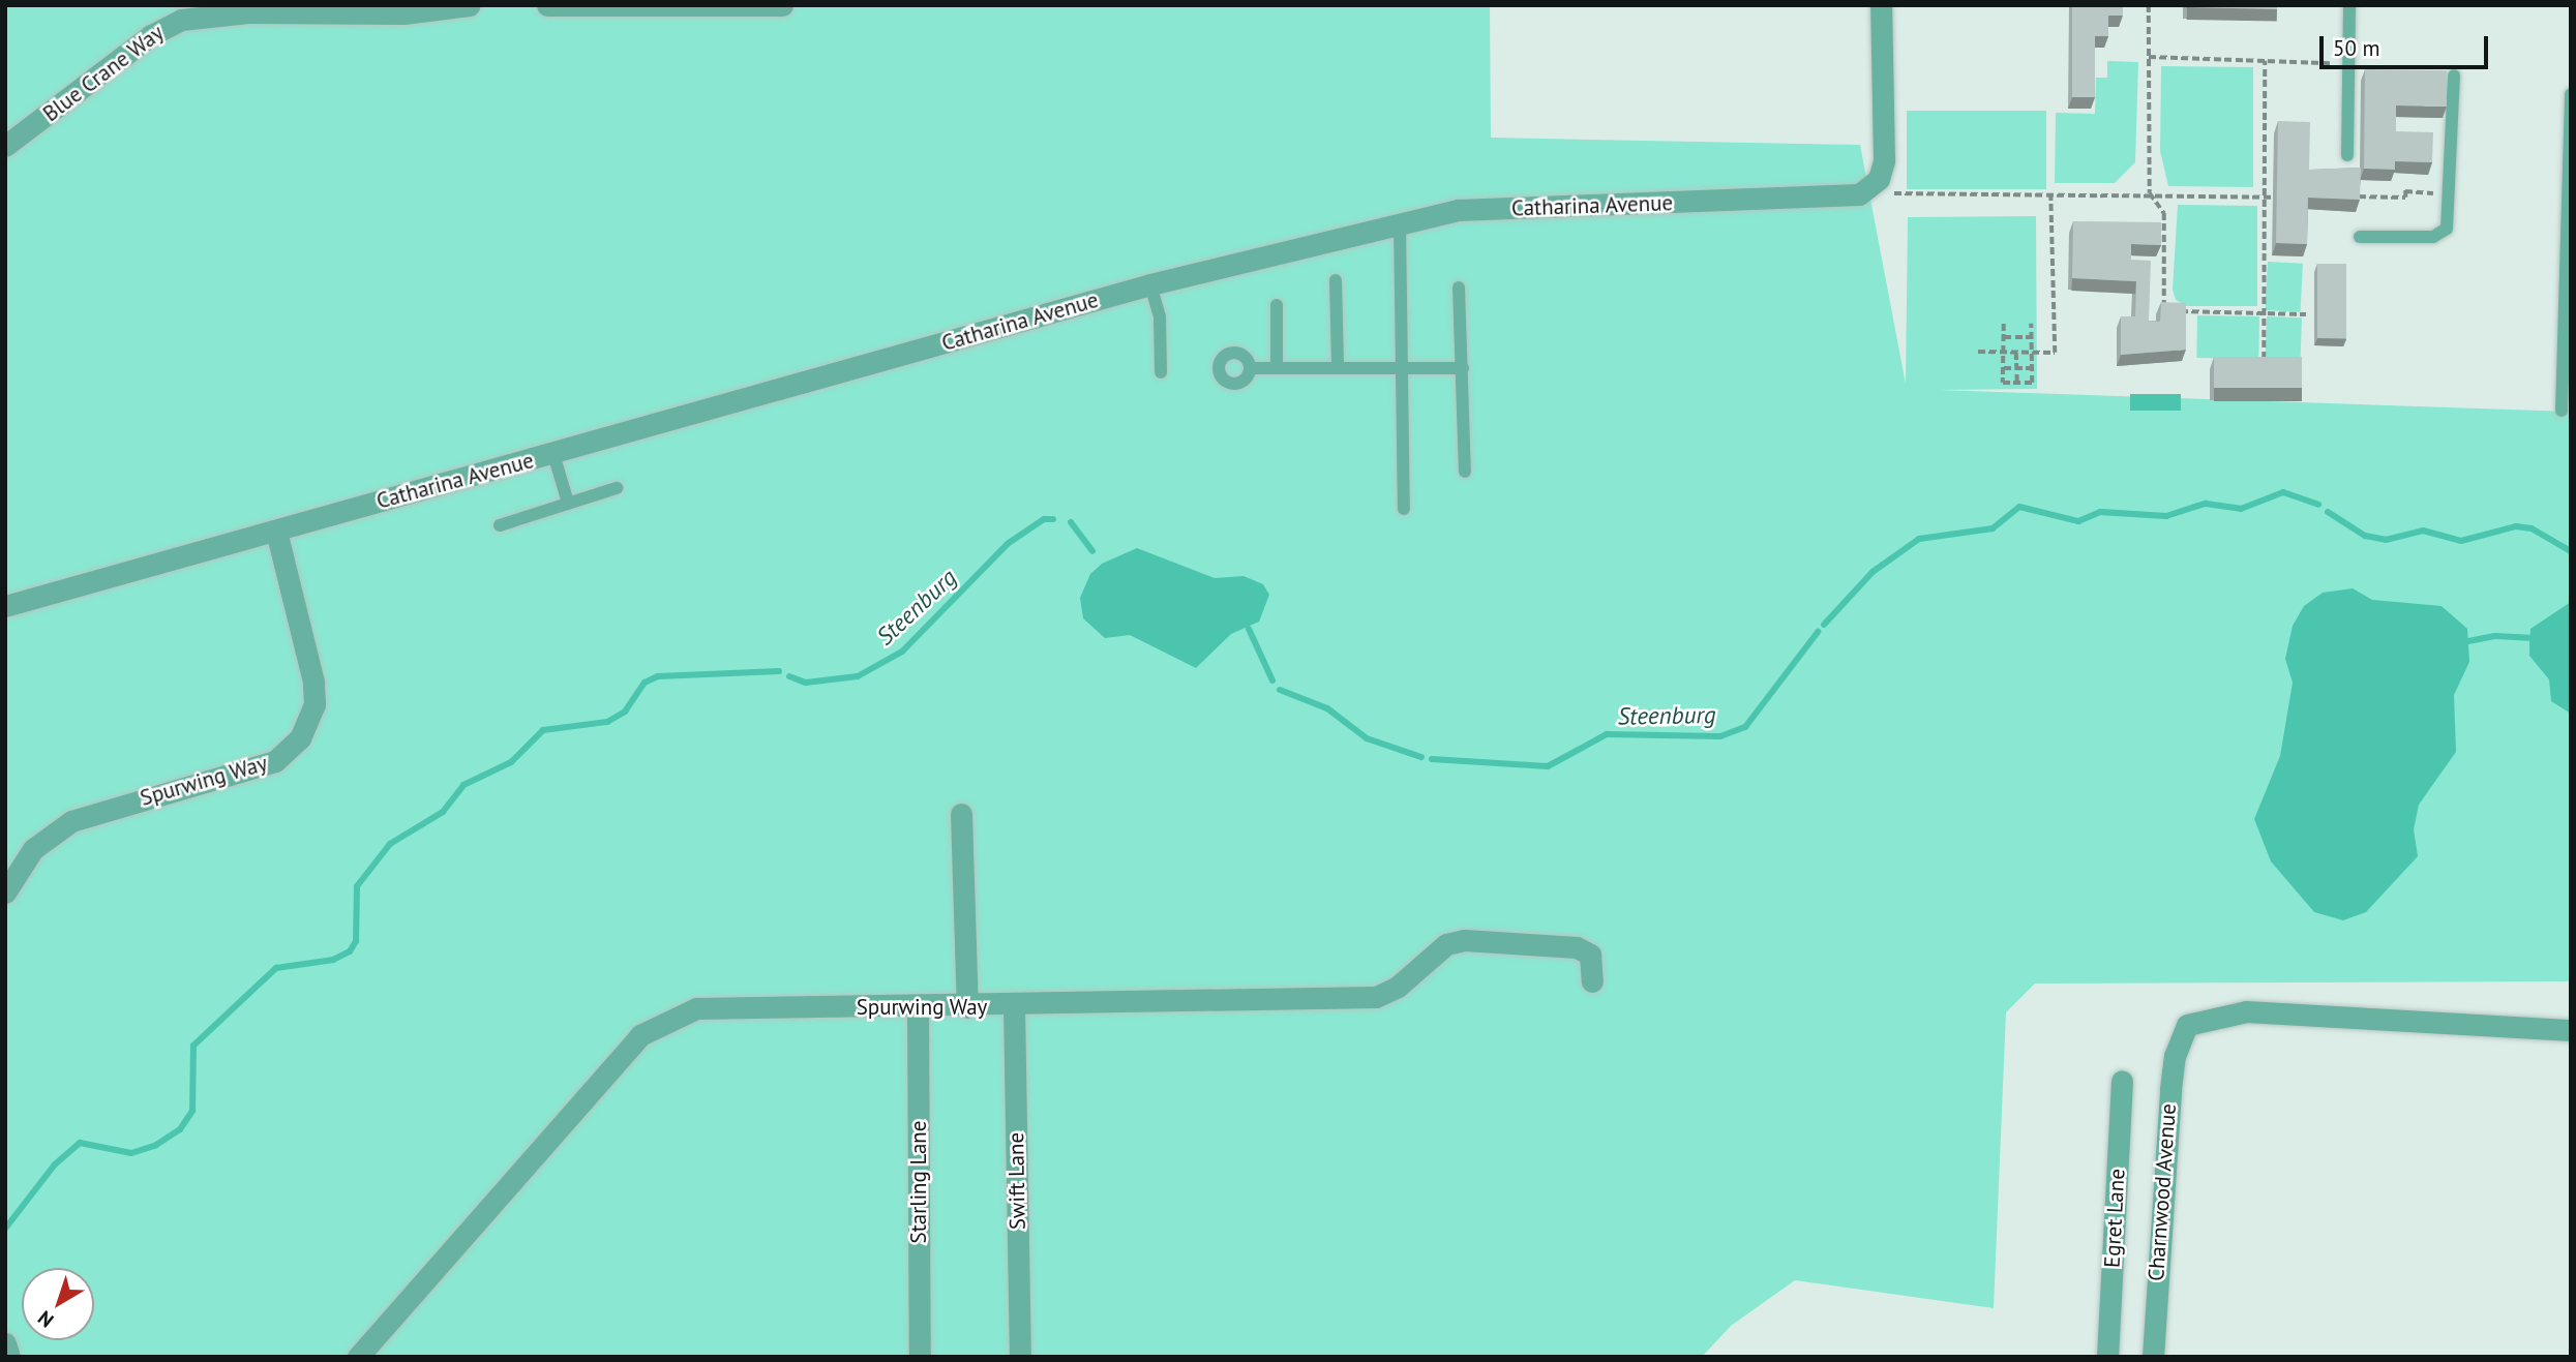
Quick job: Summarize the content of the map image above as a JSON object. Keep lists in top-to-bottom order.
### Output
{
  "streets": {
    "street": [
      "Blue Crane Way",
      "Catharina Avenue",
      "Spurwing Way",
      "Swift Lane",
      "Starling Lane",
      "Charnwood Avenue",
      "Egret Lane"
    ]
  },
  "crossings": [
    ["Catharina Avenue", "Spurwing Way"],
    ["Spurwing Way", "Swift Lane"],
    ["Spurwing Way", "Starling Lane"]
  ],
  "water": ["Steenburg"],
  "scale_bar": "50 m",
  "north": "bottom left"
}
